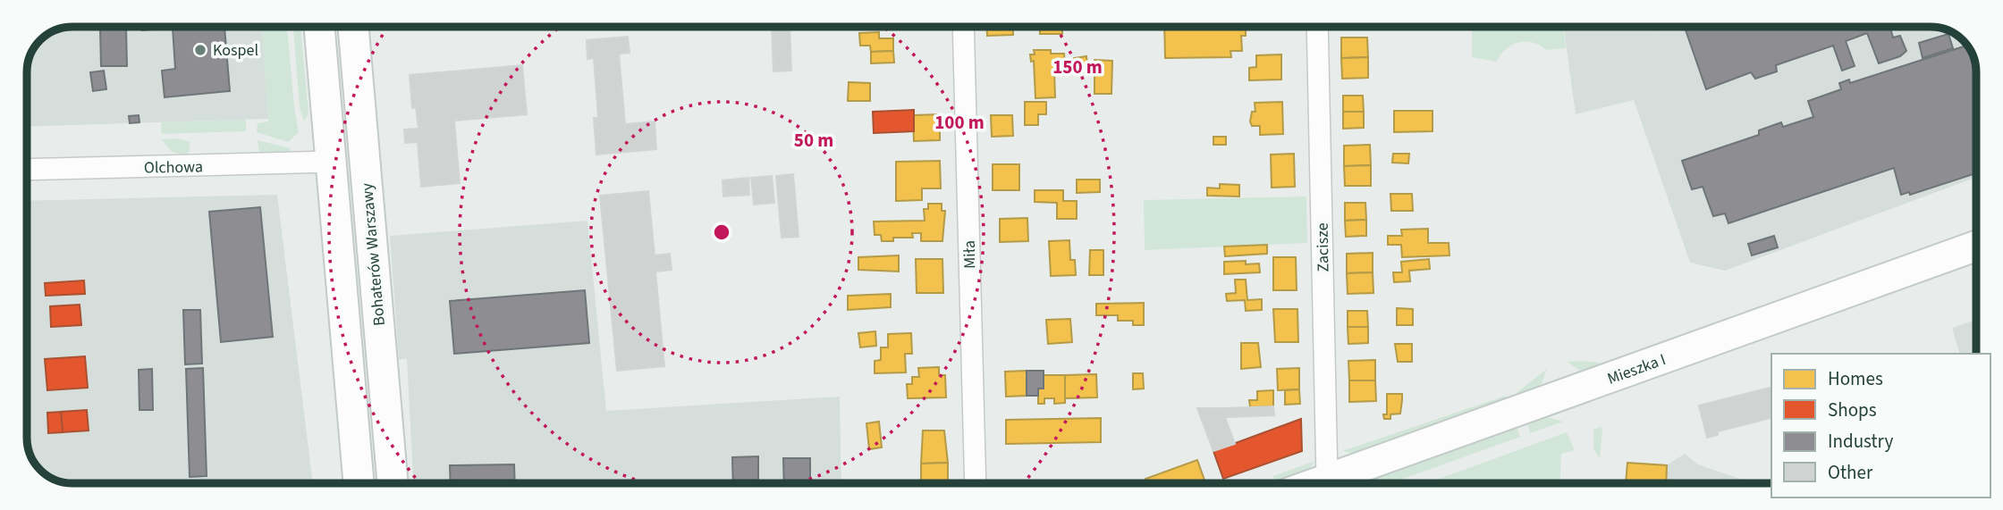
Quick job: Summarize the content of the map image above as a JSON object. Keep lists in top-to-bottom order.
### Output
{
  "streets": {
    "street": [
      "Olchowa",
      "Zacisze",
      "Bohaterów Warszawy",
      "Miła",
      "Mieszka I"
    ]
  },
  "crossings": [
    ["Zacisze", "Mieszka I"]
  ],
  "places": ["Kospel"],
  "legend": [
    "Homes",
    "Shops",
    "Industry",
    "Other"
  ],
  "rings": ["150 m", "100 m", "50 m"]
}
